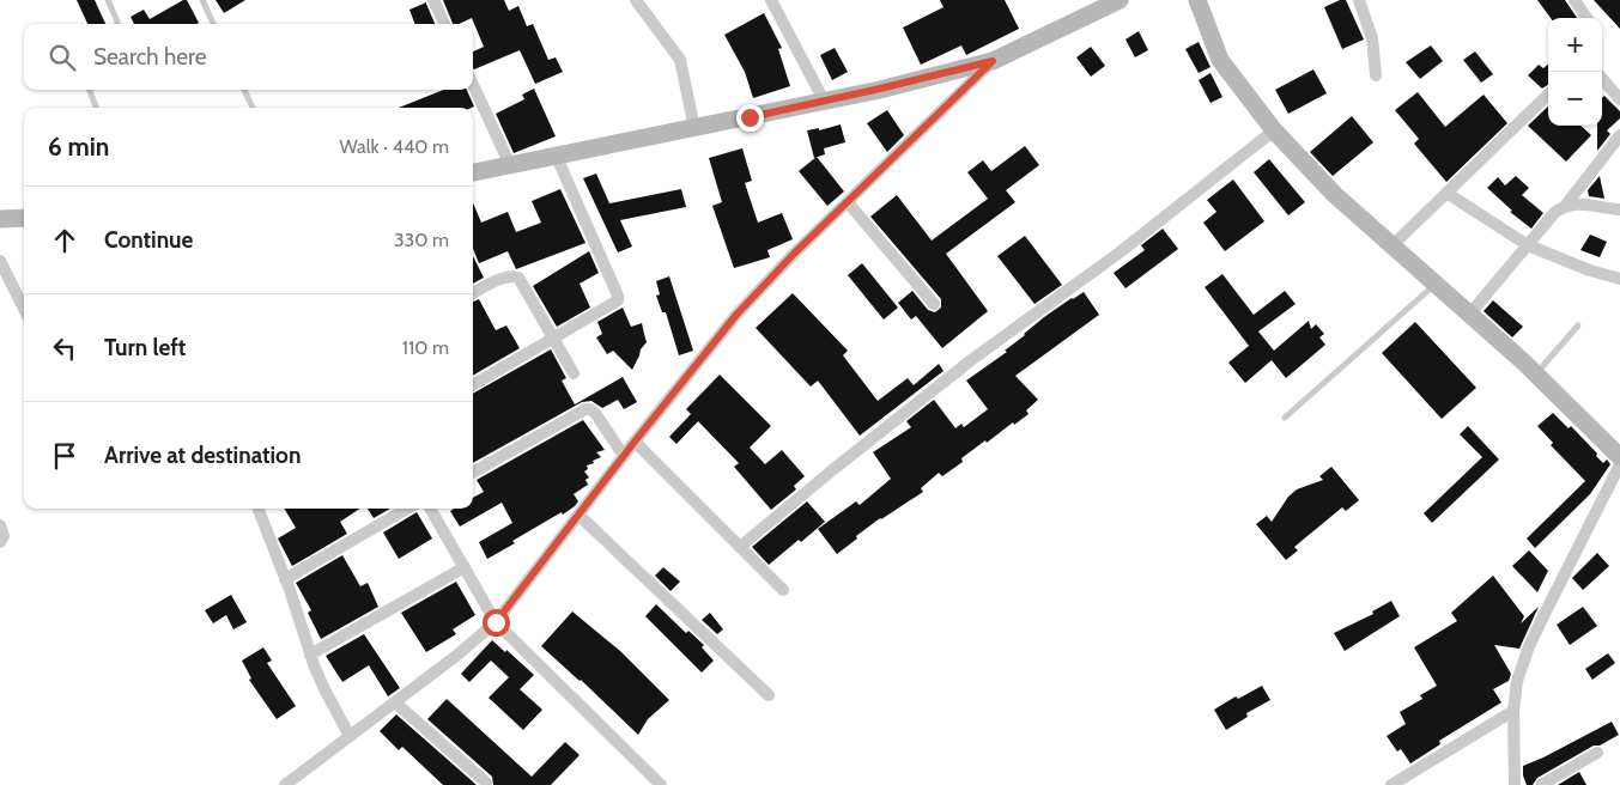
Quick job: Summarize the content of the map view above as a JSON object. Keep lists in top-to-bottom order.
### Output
{
  "page": {
    "map_buttons": ["+", "−"],
    "search": "Search here",
    "heading": ["6 min", "Walk · 440 m"],
    "list": [
      ["Continue", "330 m"],
      ["Turn left", "110 m"],
      "Arrive at destination"
    ]
  }
}
